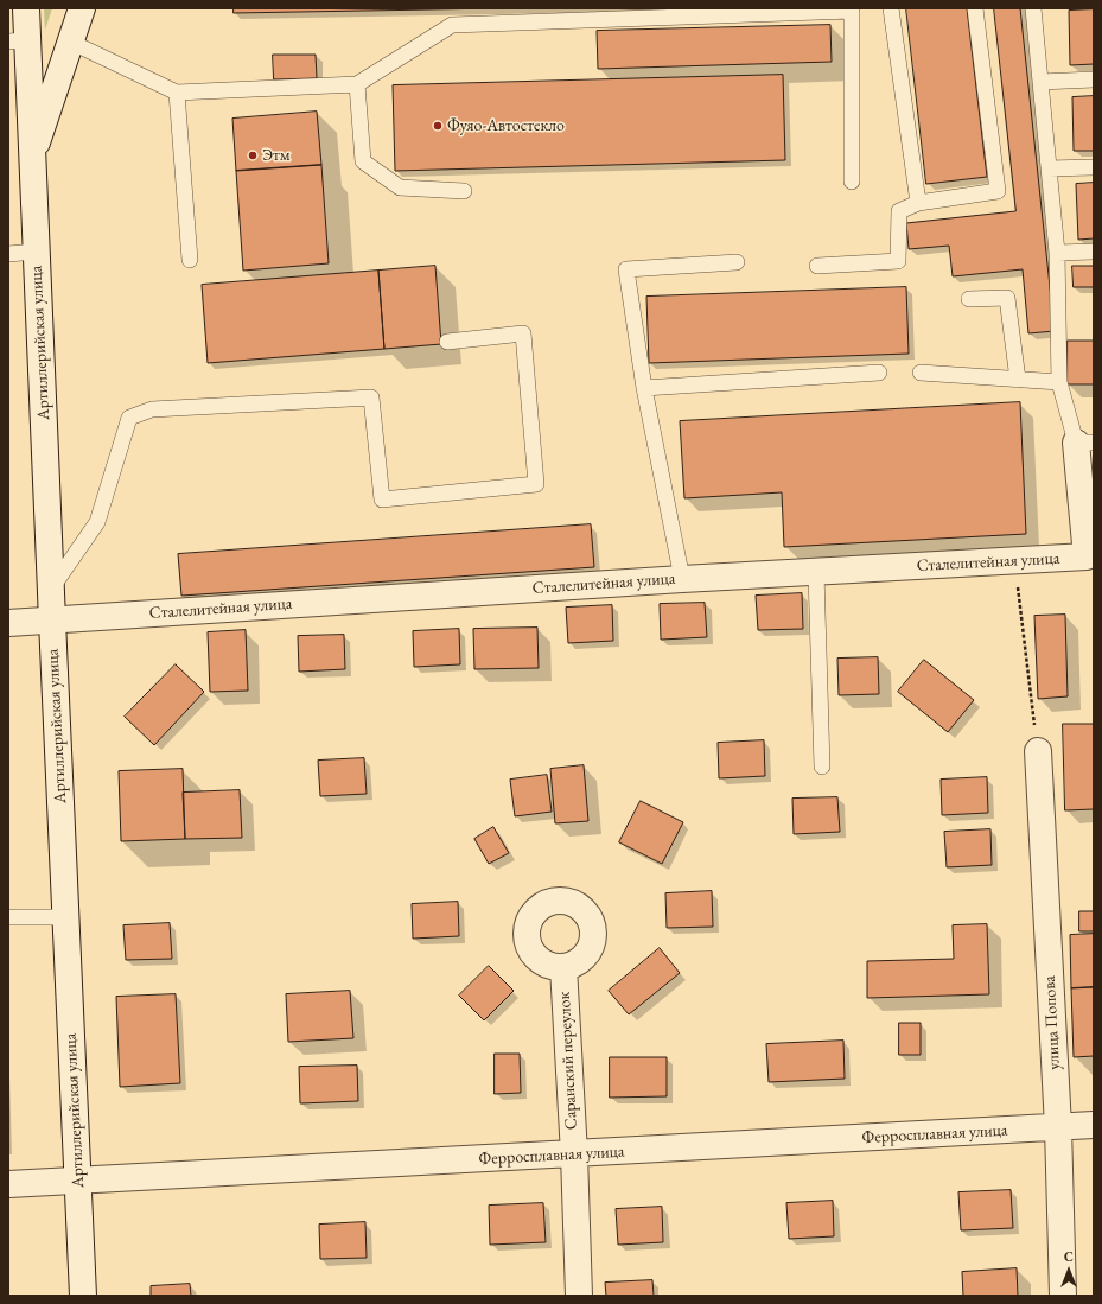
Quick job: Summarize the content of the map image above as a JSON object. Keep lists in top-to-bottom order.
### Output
{
  "streets": {
    "street": [
      "Артиллерийская улица",
      "Сталелитейная улица",
      "улица Попова",
      "Саранский переулок",
      "Ферросплавная улица"
    ]
  },
  "crossings": [
    ["Артиллерийская улица", "Сталелитейная улица"],
    ["Артиллерийская улица", "Ферросплавная улица"],
    ["улица Попова", "Ферросплавная улица"],
    ["Саранский переулок", "Ферросплавная улица"]
  ],
  "places": ["Фуяо-Автостекло", "Этм"],
  "north": "top"
}
